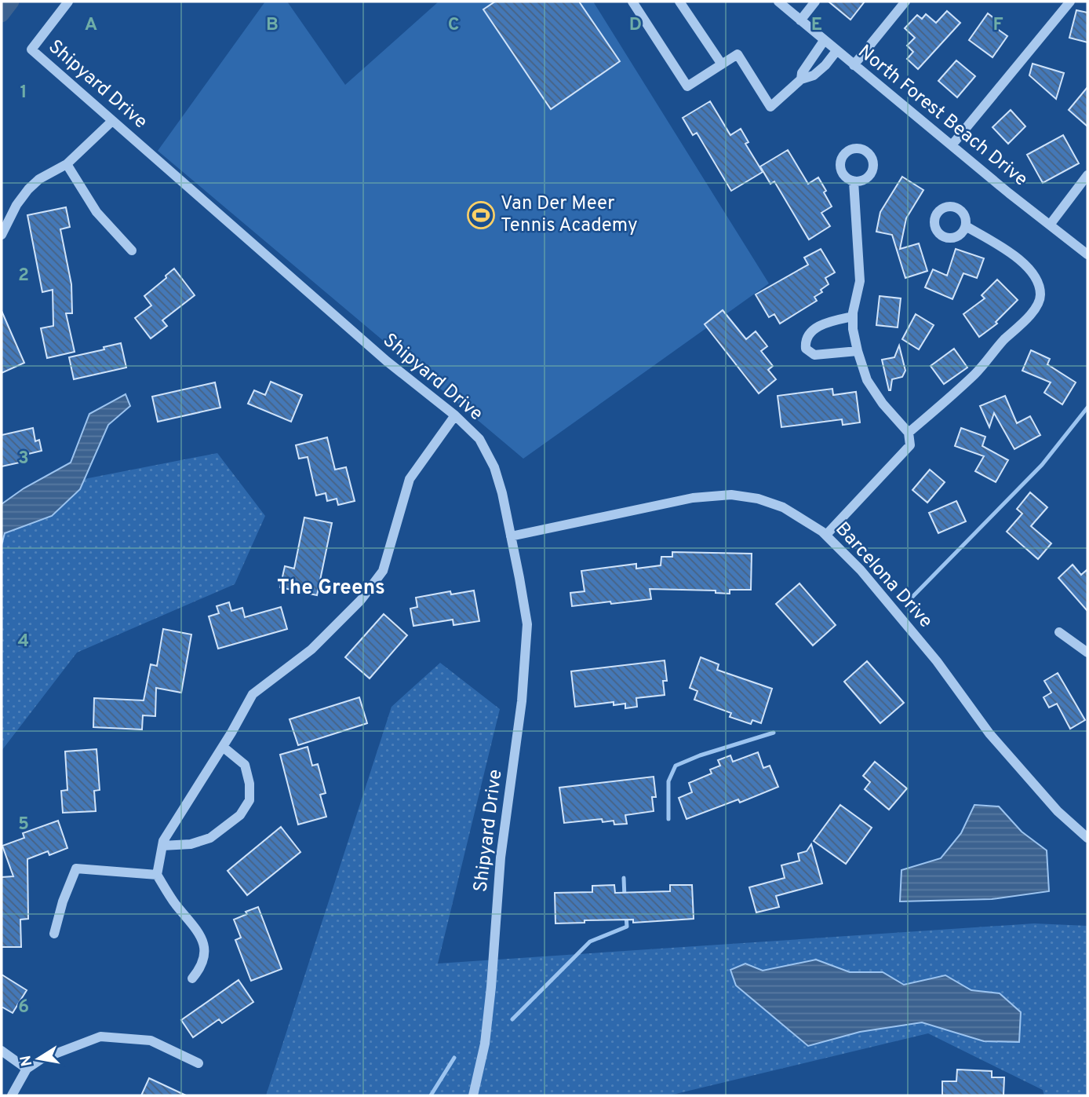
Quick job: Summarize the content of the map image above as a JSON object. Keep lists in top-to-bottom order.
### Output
{
  "streets": {
    "street": ["Shipyard Drive", "North Forest Beach Drive", "Barcelona Drive"]
  },
  "crossings": [
    ["Shipyard Drive", "Barcelona Drive"]
  ],
  "districts": ["The Greens"],
  "places": {
    "sports": ["Van Der Meer Tennis Academy"]
  },
  "north": "left",
  "grid": {
    "columns": [
      "A",
      "B",
      "C",
      "D",
      "E",
      "F"
    ],
    "rows": [
      "1",
      "2",
      "3",
      "4",
      "5",
      "6"
    ]
  }
}
